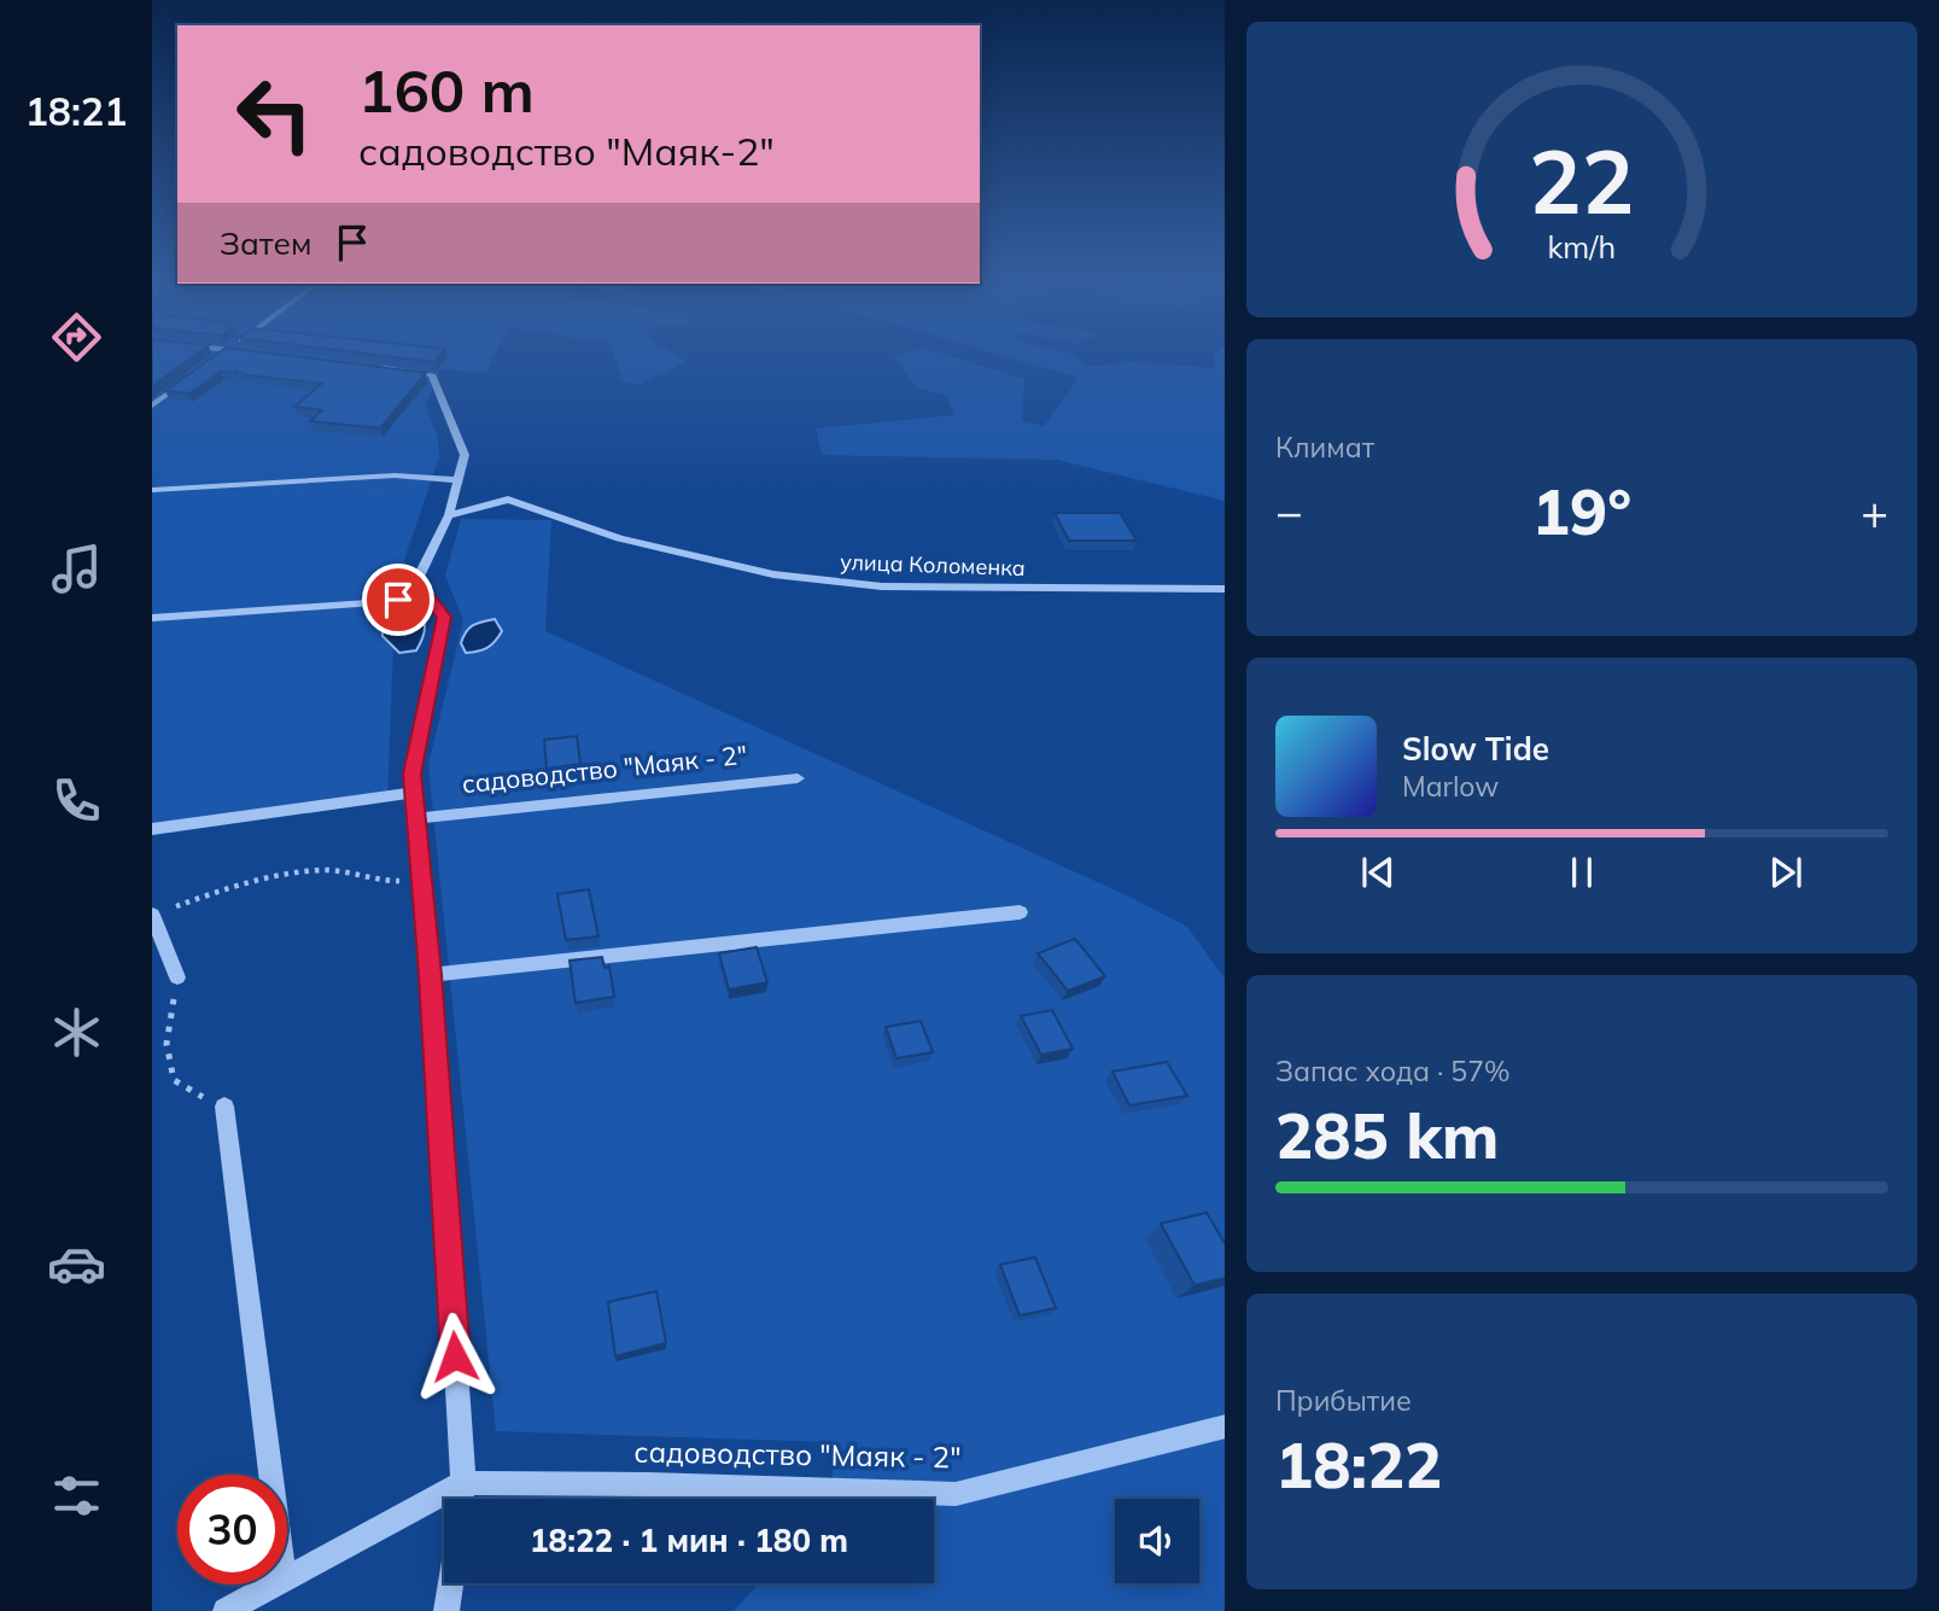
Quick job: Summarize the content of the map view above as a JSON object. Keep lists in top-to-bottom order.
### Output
{
  "streets": {
    "street": ["улица Коломенка", "садоводство \"Маяк - 2\""]
  },
  "page": {
    "tabs": "18:21",
    "turn": ["160 m", "садоводство \"Маяк-2\""],
    "then": "Затем",
    "tile": [
      "Климат",
      ["Запас хода · 57%", "285 km"],
      ["Прибытие", "18:22"]
    ],
    "heat": ["−", "19°", "+"],
    "song": ["Slow Tide", "Marlow"],
    "limit": "30",
    "trip": "18:22 · 1 мин · 180 m",
    "gauge": ["22", "km/h"]
  }
}
